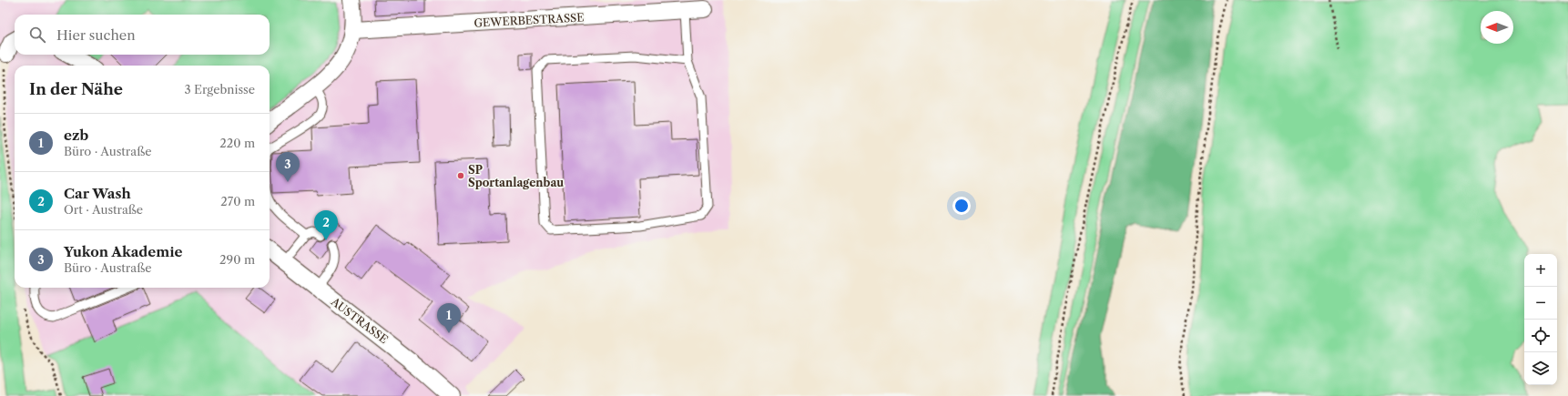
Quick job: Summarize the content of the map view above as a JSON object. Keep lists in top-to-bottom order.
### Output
{
  "streets": {
    "street": ["GEWERBESTRASSE", "AUSTRASSE"]
  },
  "places": ["SP Sportanlagenbau"],
  "north": "left",
  "page": {
    "search": "Hier suchen",
    "heading": ["In der Nähe", "3 Ergebnisse"],
    "list": [
      {
        "mark": "1",
        "name": "ezb",
        "note": "Büro · Austraße",
        "value": "220 m"
      },
      {
        "mark": "2",
        "name": "Car Wash",
        "note": "Ort · Austraße",
        "value": "270 m"
      },
      {
        "mark": "3",
        "name": "Yukon Akademie",
        "note": "Büro · Austraße",
        "value": "290 m"
      }
    ],
    "pins": ["3", "2", "1"],
    "map_buttons": ["+", "−"]
  }
}
